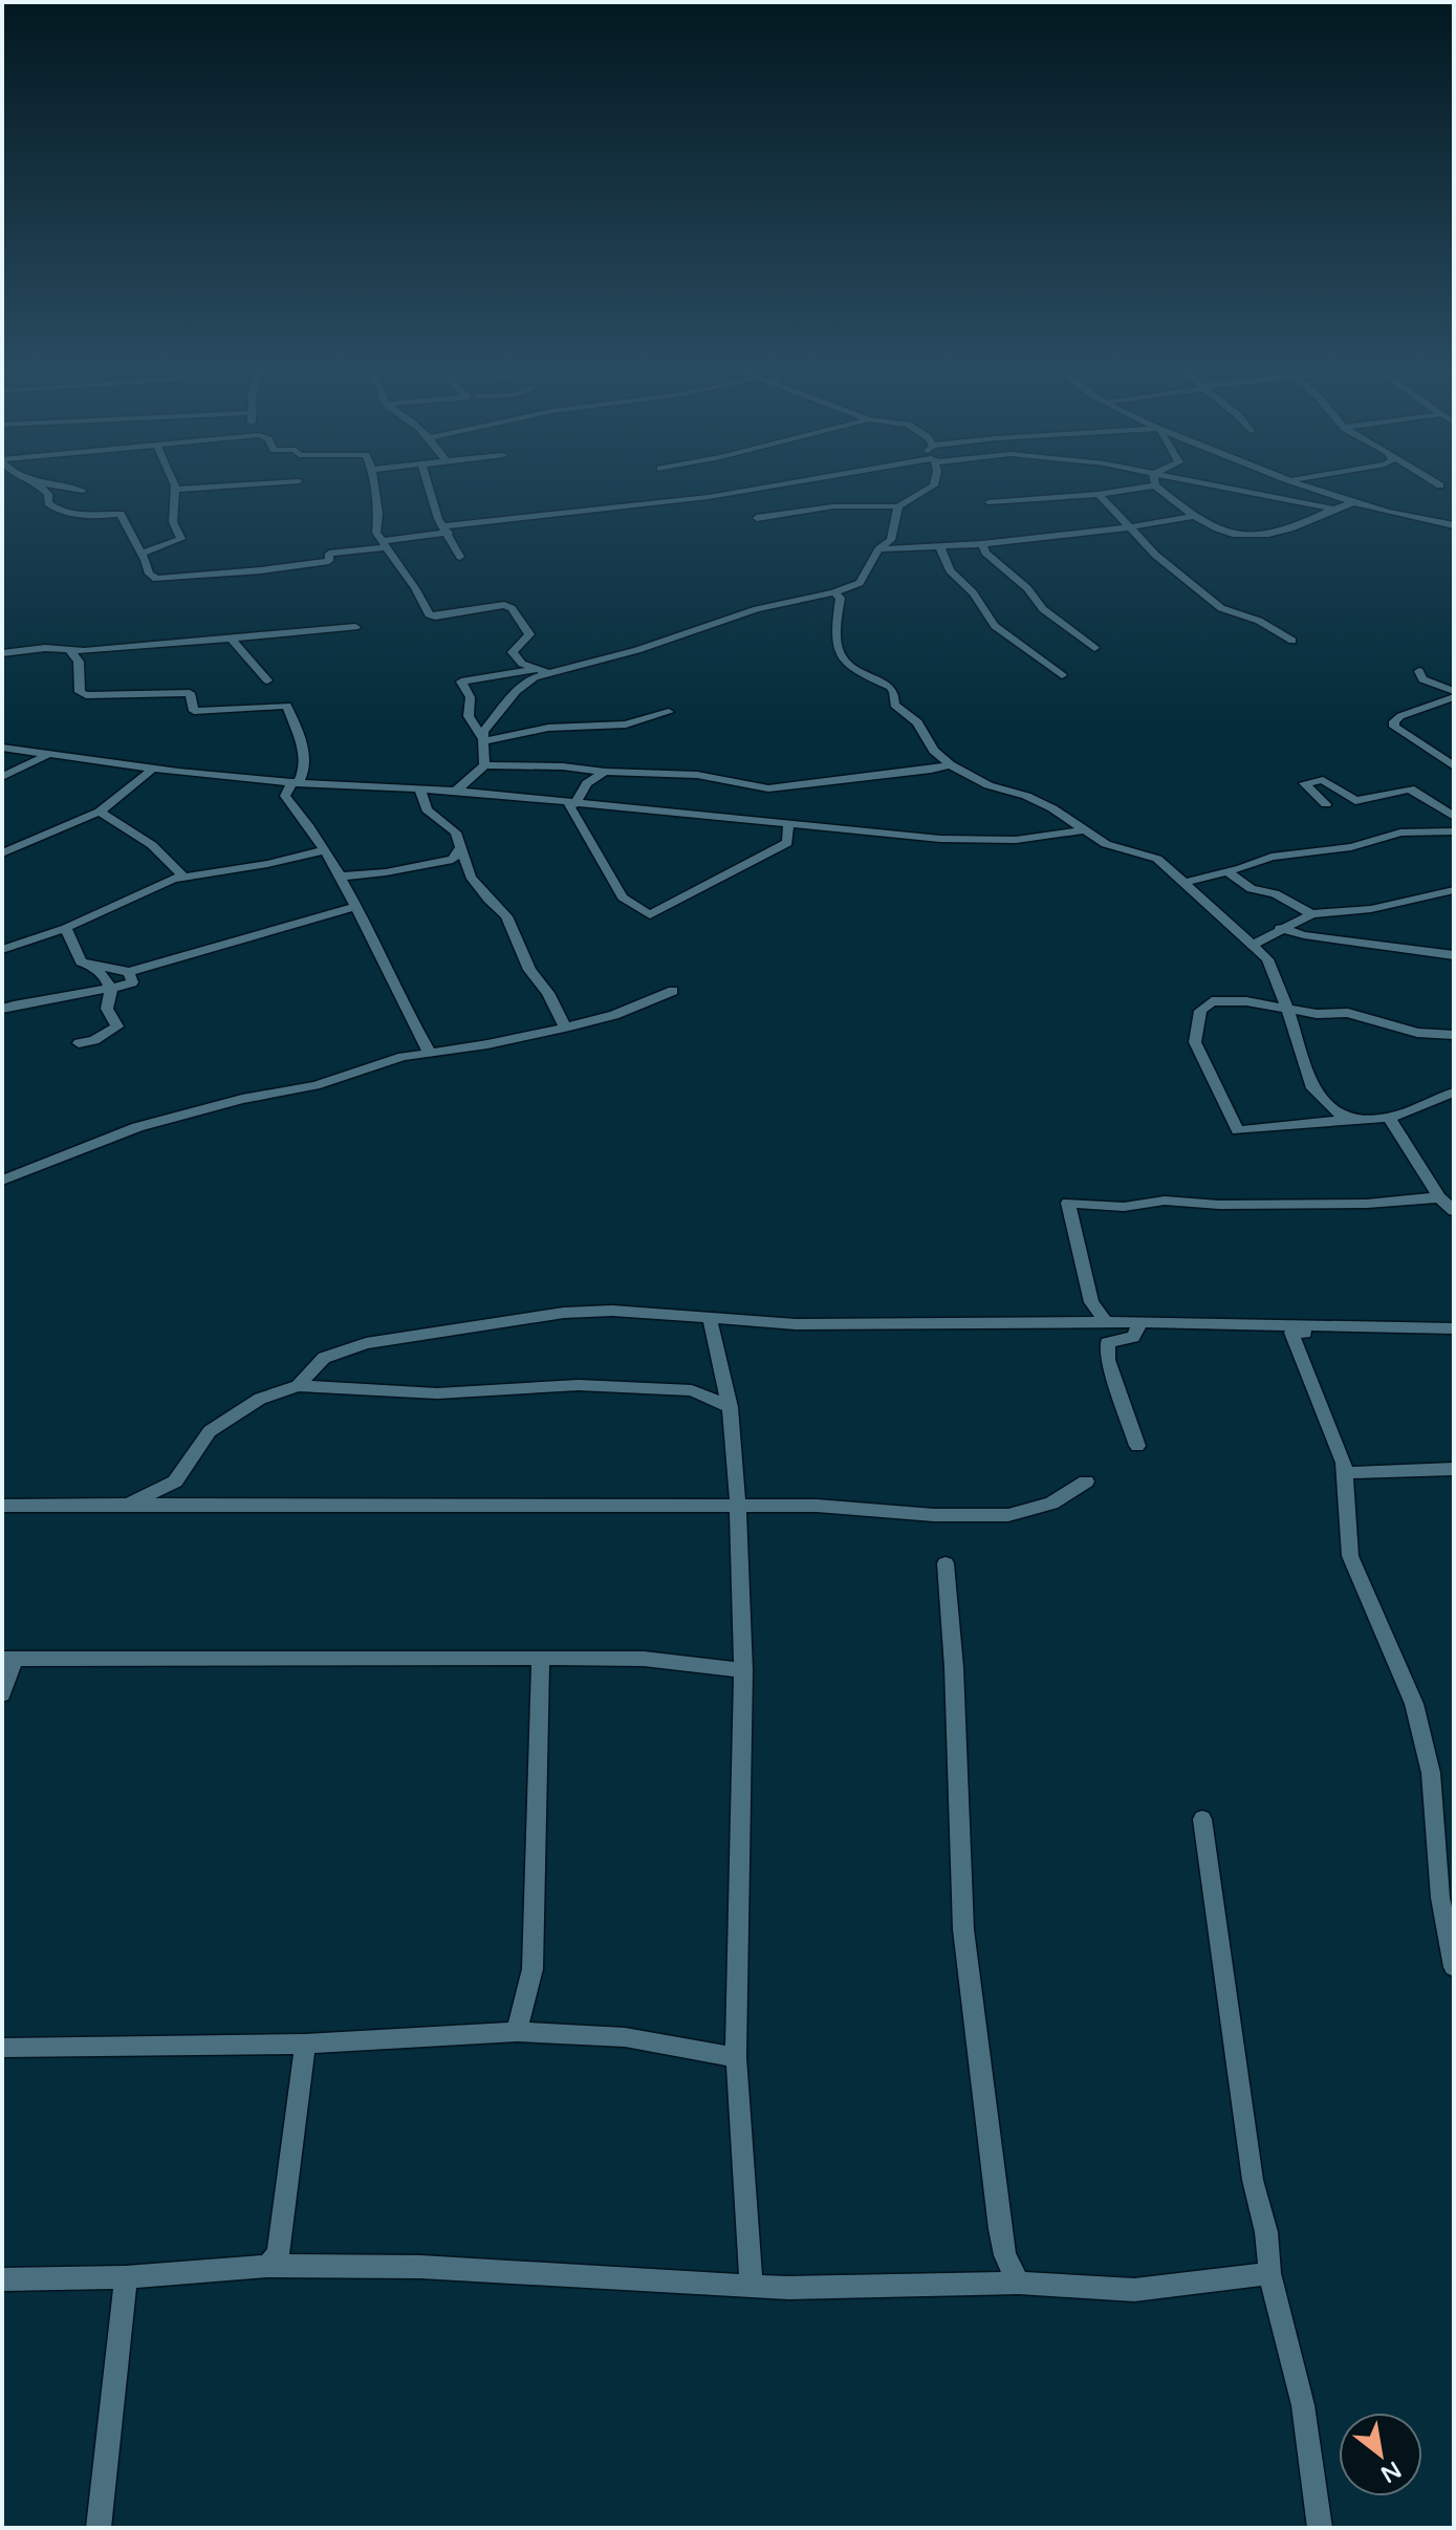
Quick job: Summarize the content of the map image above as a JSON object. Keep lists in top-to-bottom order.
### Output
{
  "north": "bottom right"
}
